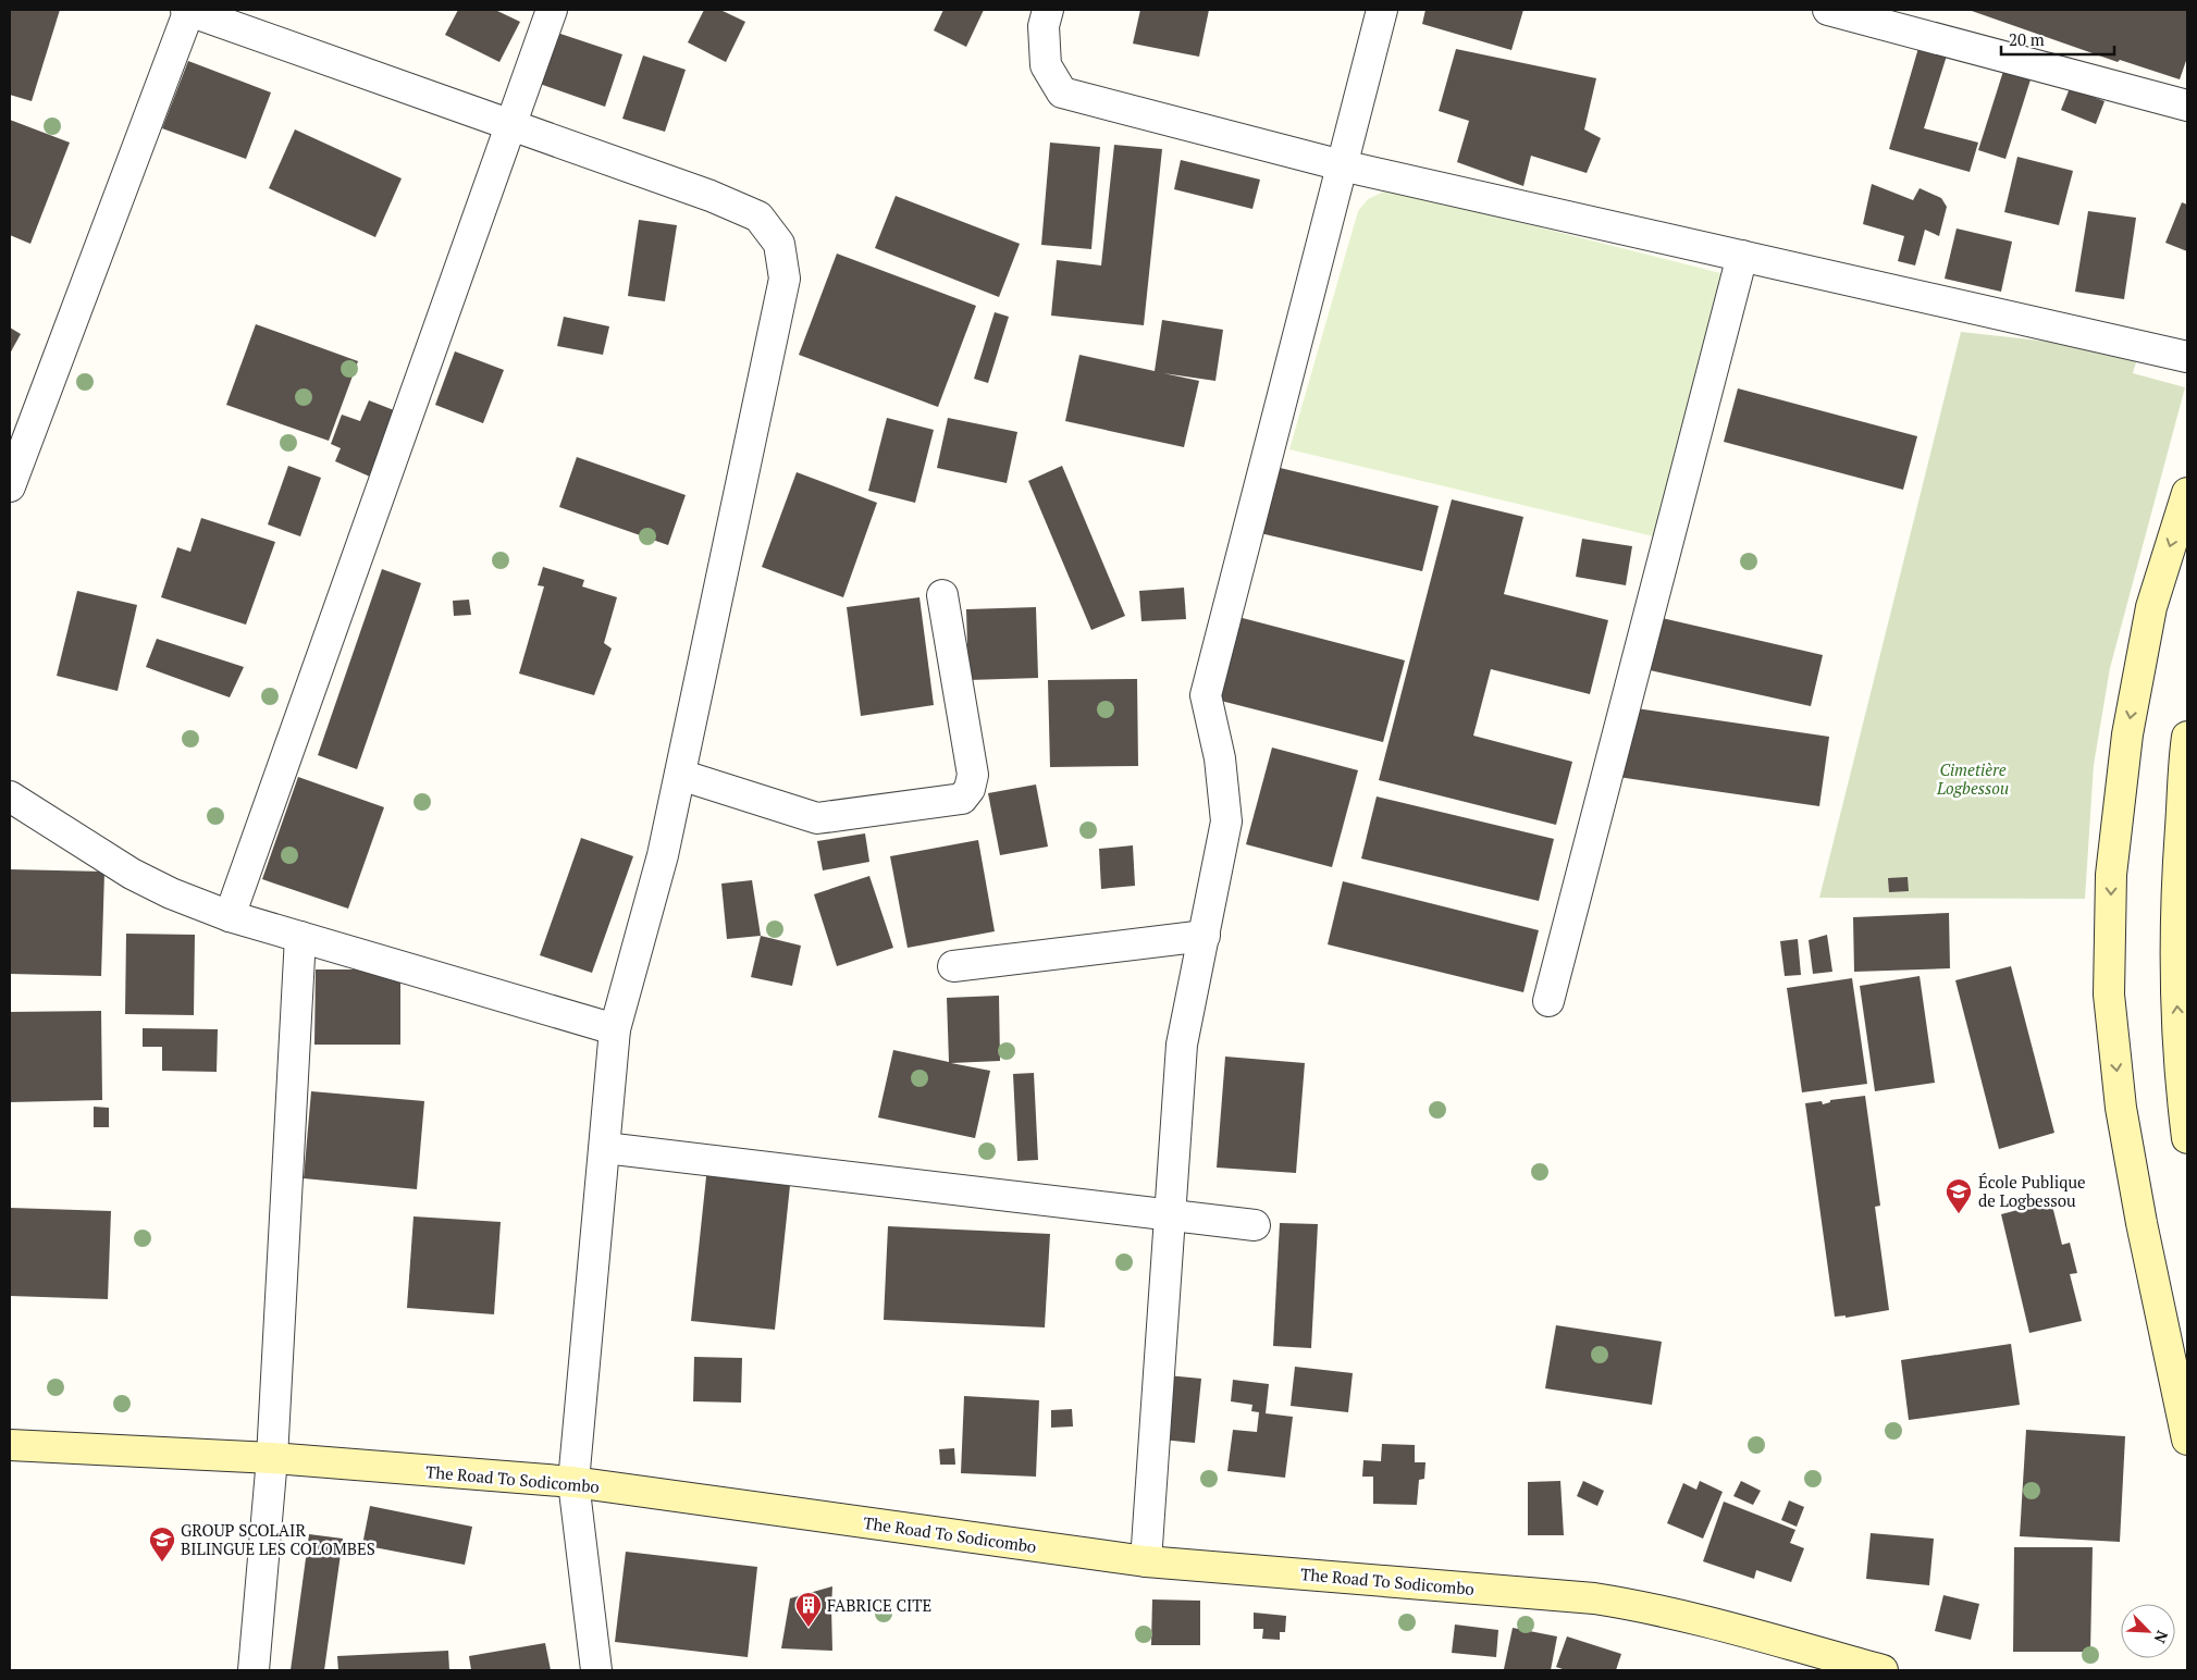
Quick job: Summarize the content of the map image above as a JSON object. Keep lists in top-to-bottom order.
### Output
{
  "streets": {
    "main road": ["The Road To Sodicombo"]
  },
  "parks": ["Cimetière Logbessou"],
  "places": {
    "school or university": ["École Publique de Logbessou", "GROUP SCOLAIR BILINGUE LES COLOMBES"],
    "building": ["FABRICE CITE"]
  },
  "scale_bar": "20 m",
  "north": "bottom right"
}
